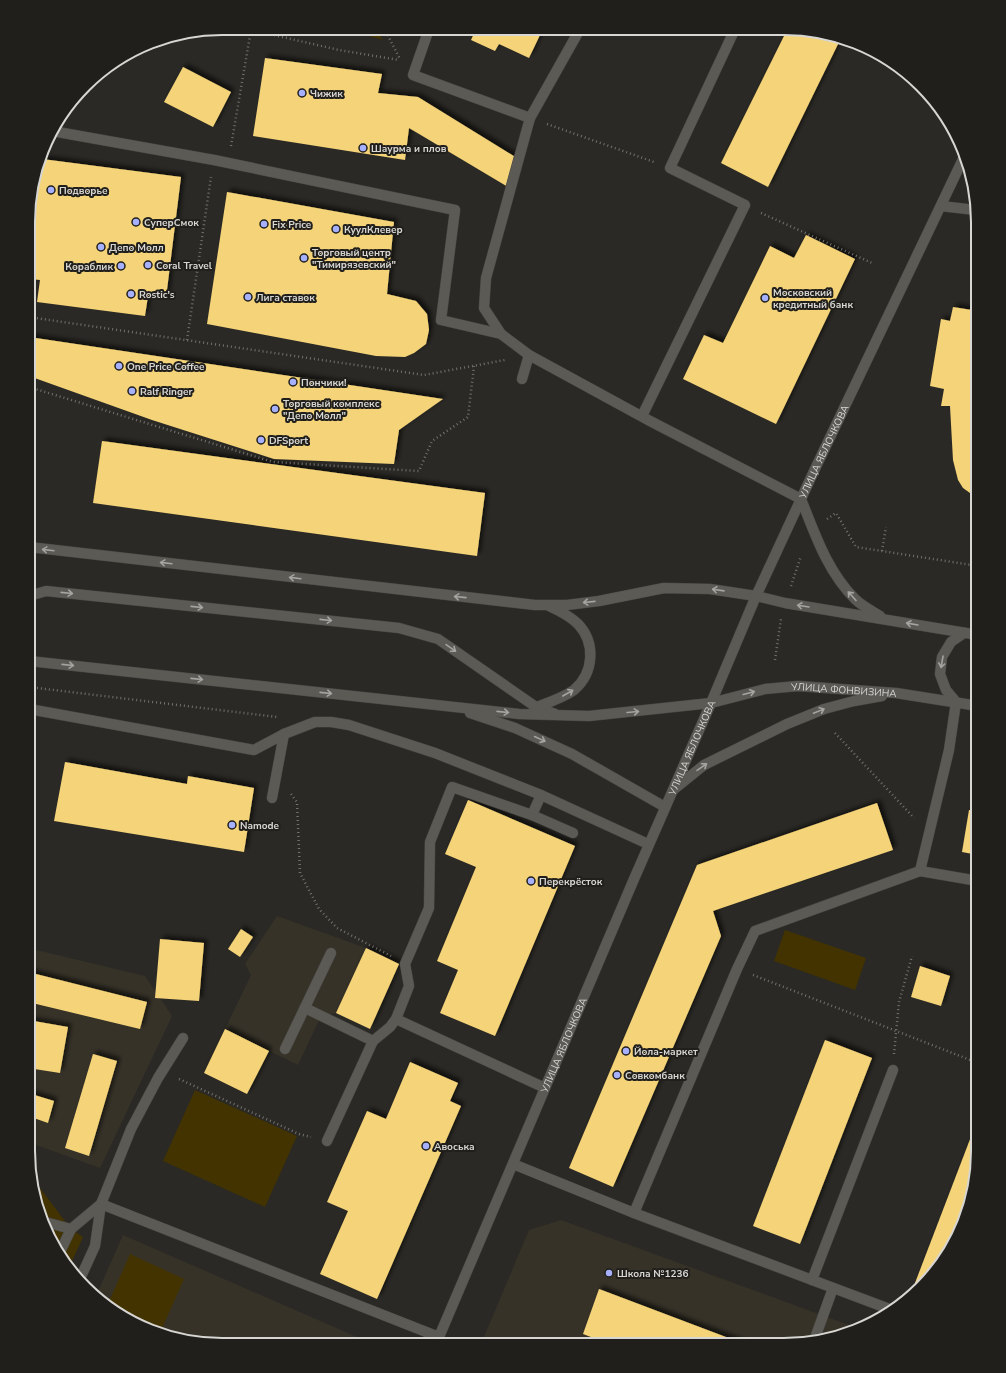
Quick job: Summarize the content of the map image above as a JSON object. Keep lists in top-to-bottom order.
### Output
{
  "streets": {
    "street": ["УЛИЦА ЯБЛОЧКОВА", "УЛИЦА ФОНВИЗИНА"]
  },
  "crossings": [
    ["УЛИЦА ЯБЛОЧКОВА", "УЛИЦА ФОНВИЗИНА"]
  ],
  "places": [
    "Чижик",
    "Шаурма и плов",
    "Подворье",
    "СуперСмок",
    "Fix Price",
    "КуулКлевер",
    "Депо Молл",
    "Торговый центр \"Тимирязевский\"",
    "Coral Travel",
    "Кораблик",
    "Rostic's",
    "Лига ставок",
    "Московский кредитный банк",
    "One Price Coffee",
    "Пончики!",
    "Ralf Ringer",
    "Торговый комплекс \"Депо Молл\"",
    "DFSport",
    "Namode",
    "Перекрёсток",
    "Йола-маркет",
    "Совкомбанк",
    "Авоська",
    "Школа №1236"
  ]
}
